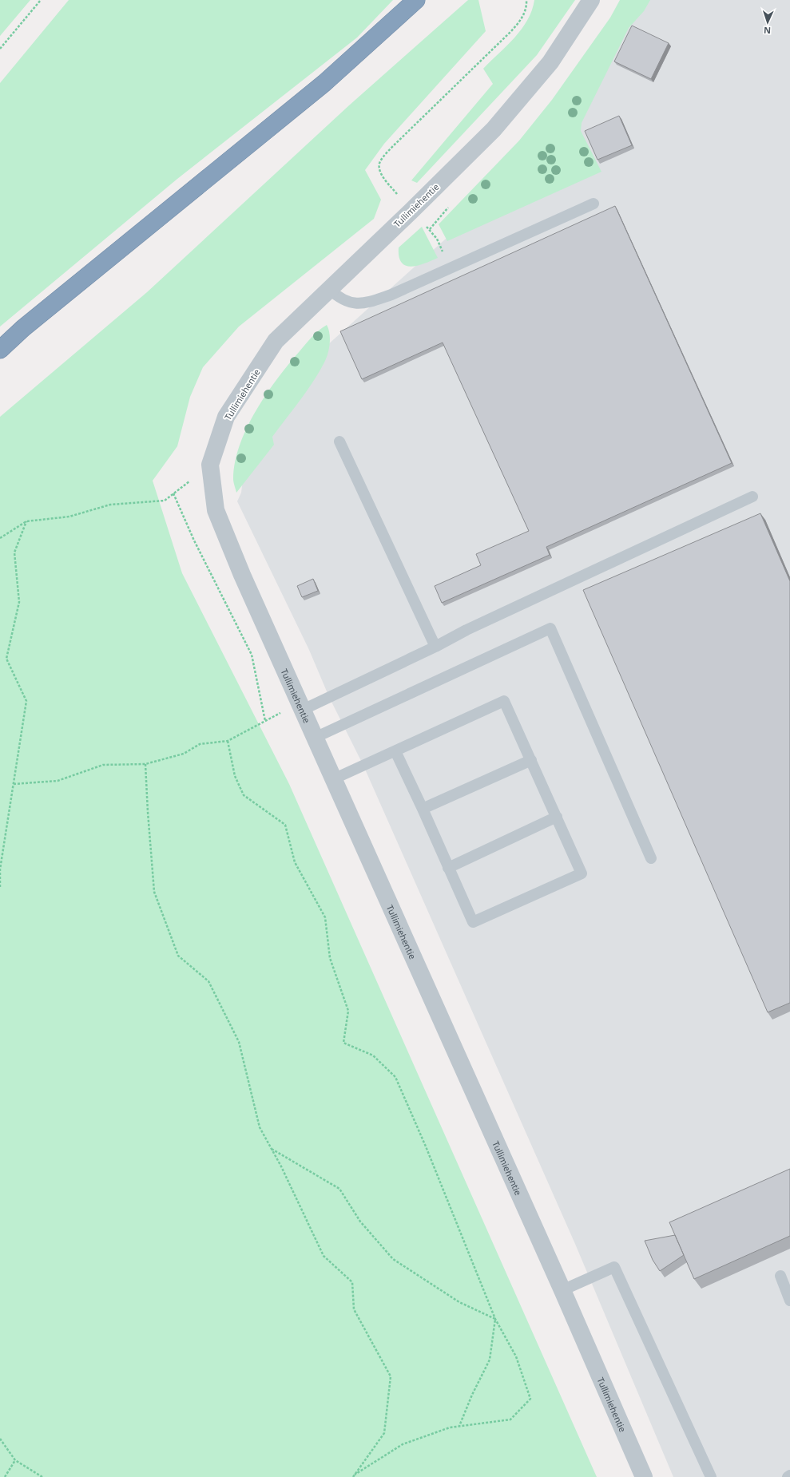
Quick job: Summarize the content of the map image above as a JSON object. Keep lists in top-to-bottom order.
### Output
{
  "streets": {
    "street": ["Tullimiehentie"]
  },
  "north": "bottom"
}
